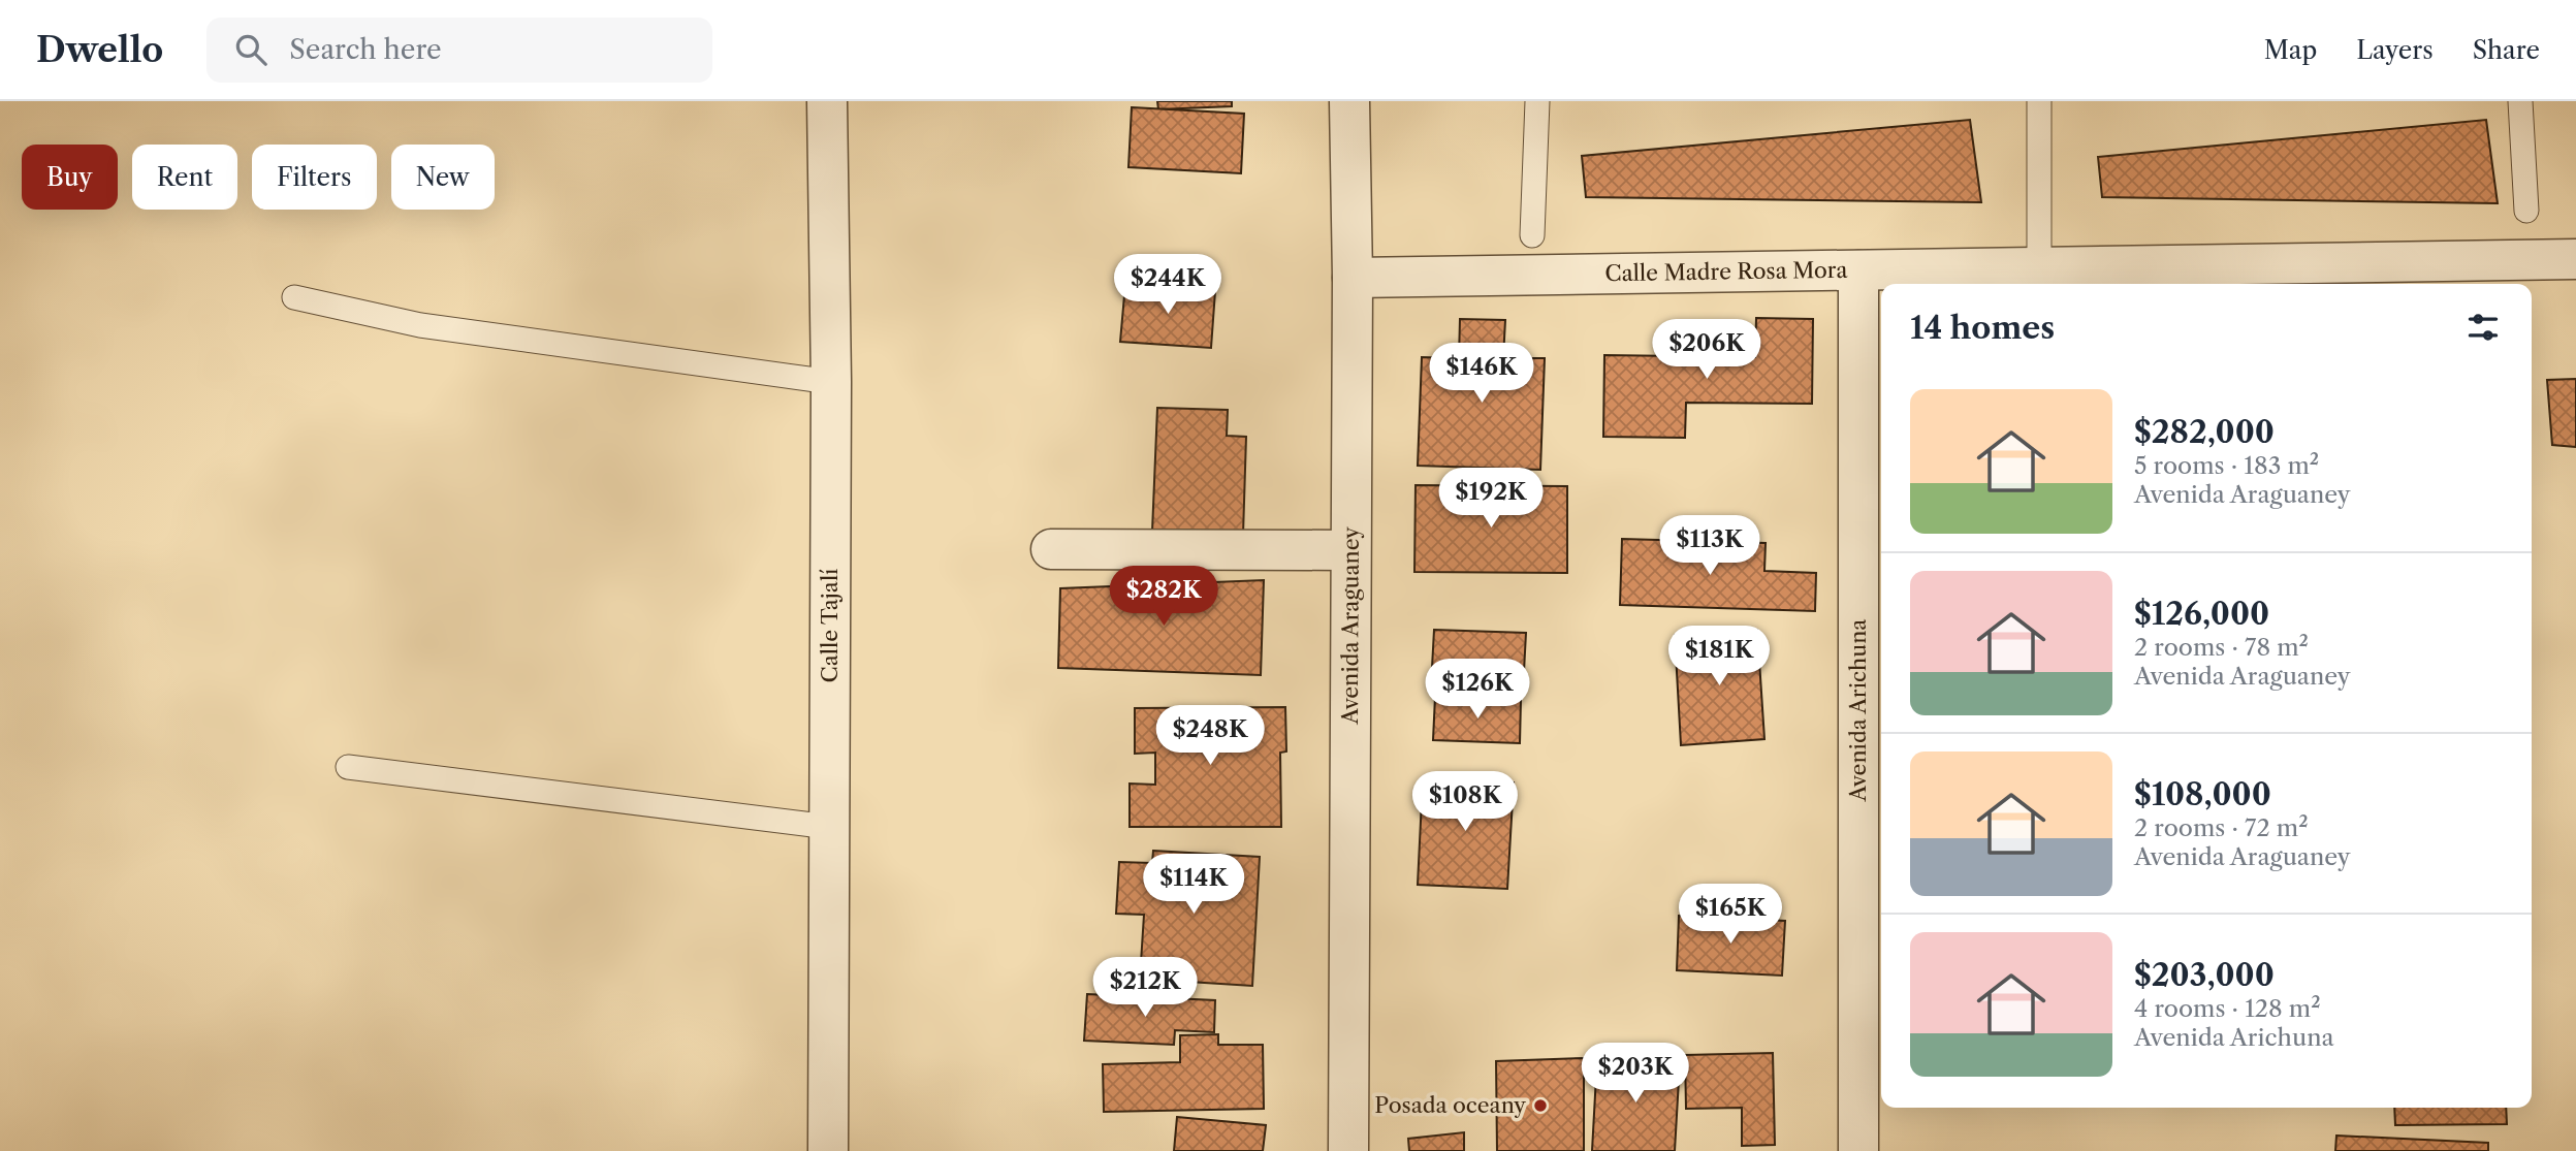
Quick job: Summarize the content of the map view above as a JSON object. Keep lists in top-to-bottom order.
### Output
{
  "streets": {
    "street": [
      "Calle Madre Rosa Mora",
      "Calle Tajalí",
      "Avenida Araguaney",
      "Avenida Arichuna"
    ]
  },
  "crossings": [
    ["Calle Madre Rosa Mora", "Avenida Araguaney"],
    ["Calle Madre Rosa Mora", "Avenida Arichuna"]
  ],
  "places": ["Posada oceany"],
  "page": {
    "header": "Dwello",
    "search": "Search here",
    "nav": ["Map", "Layers", "Share"],
    "chip": [
      "Buy",
      "Rent",
      "Filters",
      "New"
    ],
    "price": [
      "$244K",
      "$206K",
      "$146K",
      "$192K",
      "$113K",
      "$282K",
      "$181K",
      "$126K",
      "$248K",
      "$108K",
      "$114K",
      "$165K",
      "$212K",
      "$203K"
    ],
    "heading": "14 homes",
    "list": [
      {
        "name": "$282,000",
        "note": "5 rooms · 183 m² · Avenida Araguaney"
      },
      {
        "name": "$126,000",
        "note": "2 rooms · 78 m² · Avenida Araguaney"
      },
      {
        "name": "$108,000",
        "note": "2 rooms · 72 m² · Avenida Araguaney"
      },
      {
        "name": "$203,000",
        "note": "4 rooms · 128 m² · Avenida Arichuna"
      }
    ]
  }
}
